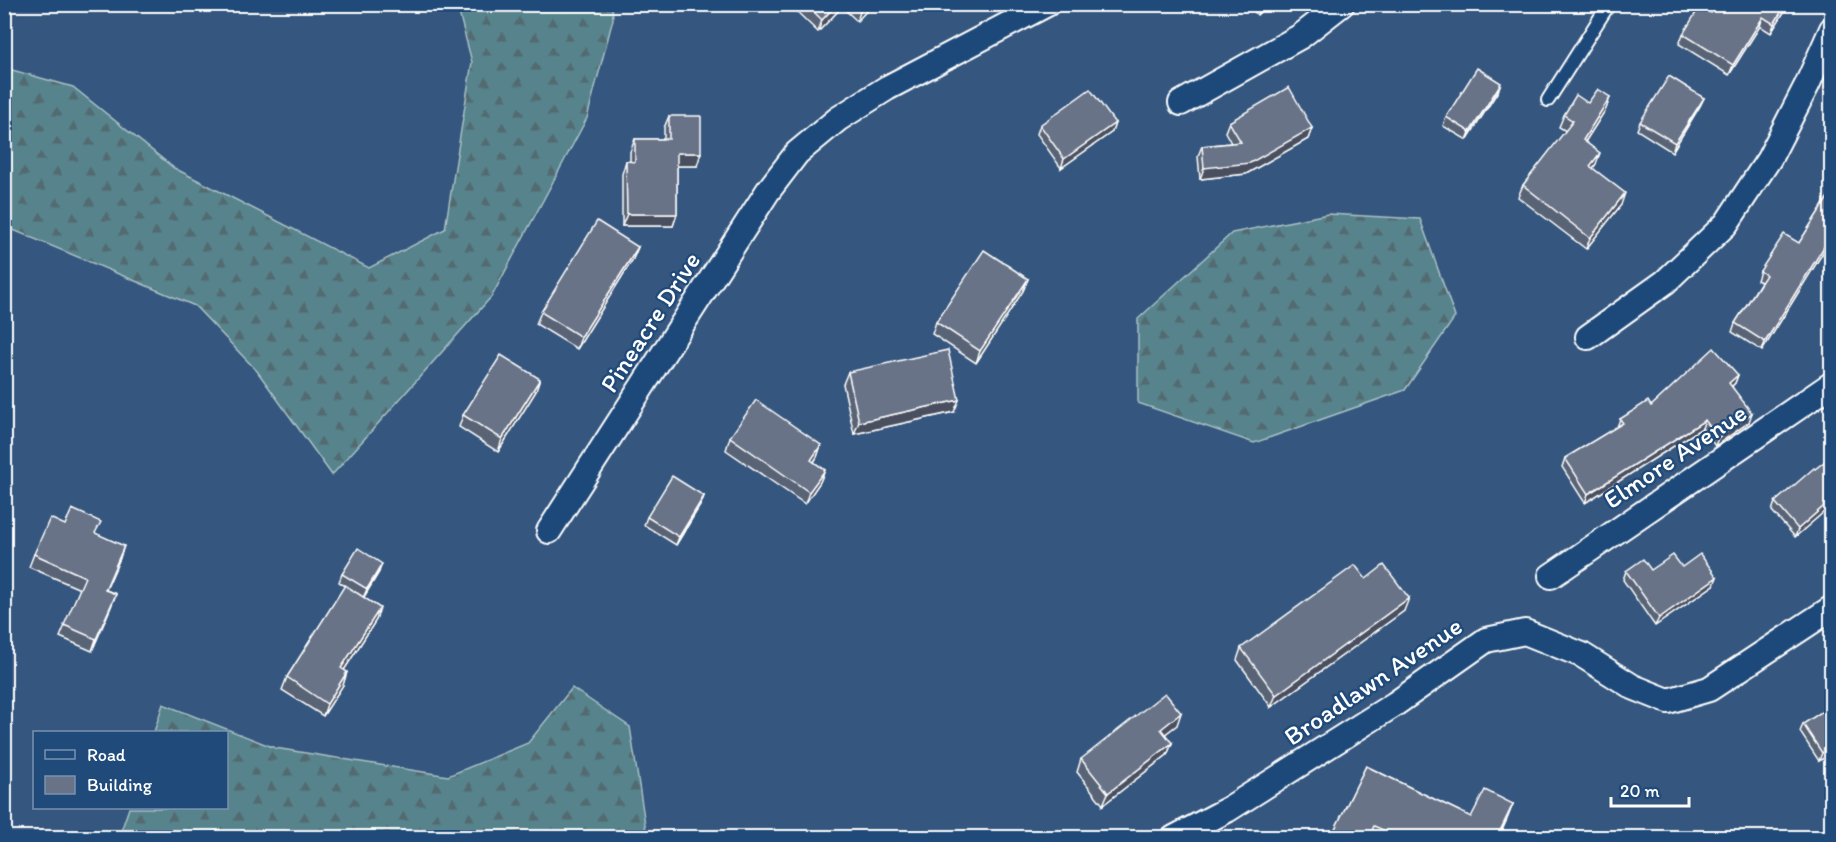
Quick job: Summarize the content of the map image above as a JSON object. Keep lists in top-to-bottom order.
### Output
{
  "streets": {
    "street": ["Pineacre Drive", "Elmore Avenue", "Broadlawn Avenue"]
  },
  "legend": ["Road", "Building"],
  "scale_bar": "20 m"
}
